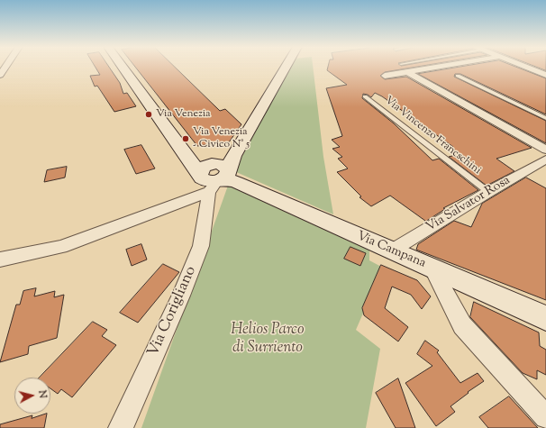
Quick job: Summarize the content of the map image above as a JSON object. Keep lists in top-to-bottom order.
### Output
{
  "streets": {
    "main road": ["Via Campana"],
    "street": ["Via Salvator Rosa", "Via Corigliano"],
    "lane": ["Via Vincenzo Francschini"]
  },
  "crossings": [
    ["Via Vincenzo Francschini", "Via Salvator Rosa"],
    ["Via Salvator Rosa", "Via Campana"],
    ["Via Campana", "Via Corigliano"]
  ],
  "parks": ["Helios Parco di Surriento"],
  "places": ["Via Venezia", "Via Venezia - Civico N° 5"],
  "north": "right"
}
